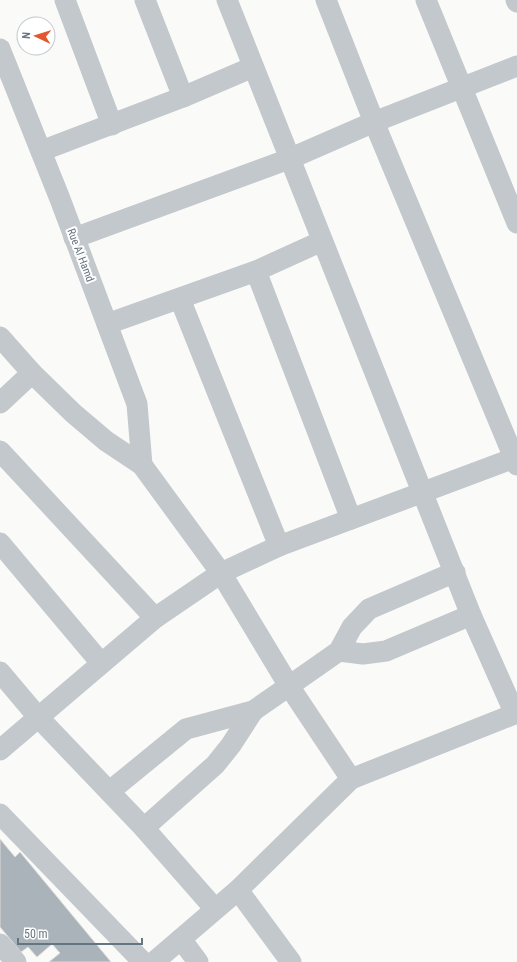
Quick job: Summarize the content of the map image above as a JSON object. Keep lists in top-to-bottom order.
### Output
{
  "streets": {
    "street": ["Rue Al Hamd"]
  },
  "scale_bar": "50 m",
  "north": "left"
}
